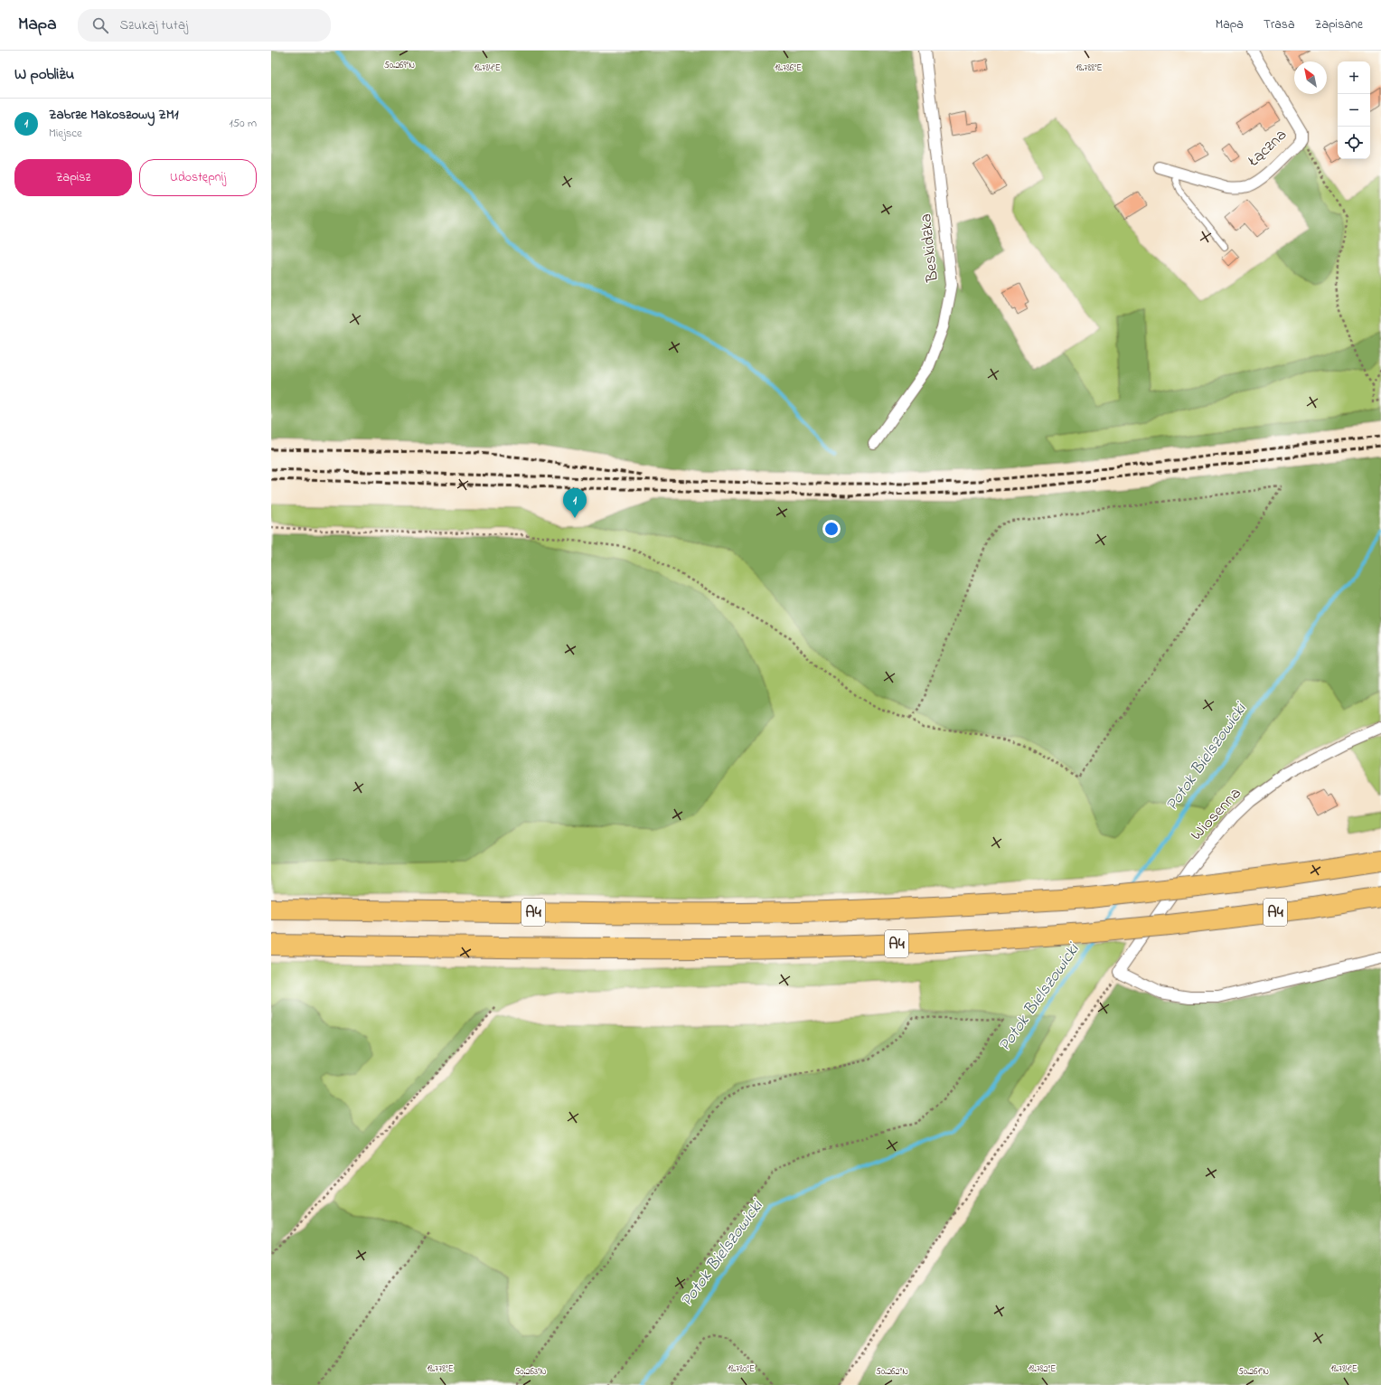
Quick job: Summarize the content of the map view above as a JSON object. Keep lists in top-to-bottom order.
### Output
{
  "streets": {
    "highway": ["A4"],
    "street": ["Łączna", "Beskidzka", "Wiosenna"]
  },
  "water": ["Potok Bielszowicki"],
  "north": "top left",
  "page": {
    "header": "Mapa",
    "search": "Szukaj tutaj",
    "nav": ["Mapa", "Trasa", "Zapisane"],
    "heading": "W pobliżu",
    "map_buttons": ["+", "−"],
    "list": [
      {
        "mark": "1",
        "name": "Zabrze Makoszowy ZM1",
        "note": "Miejsce",
        "value": "150 m"
      }
    ],
    "buttons": ["Zapisz", "Udostępnij"],
    "pins": "1"
  },
  "coordinates": [
    "50.269°N",
    "18.784°E",
    "18.786°E",
    "18.788°E",
    "18.778°E",
    "18.780°E",
    "18.782°E",
    "50.263°N",
    "50.262°N",
    "50.261°N"
  ]
}
